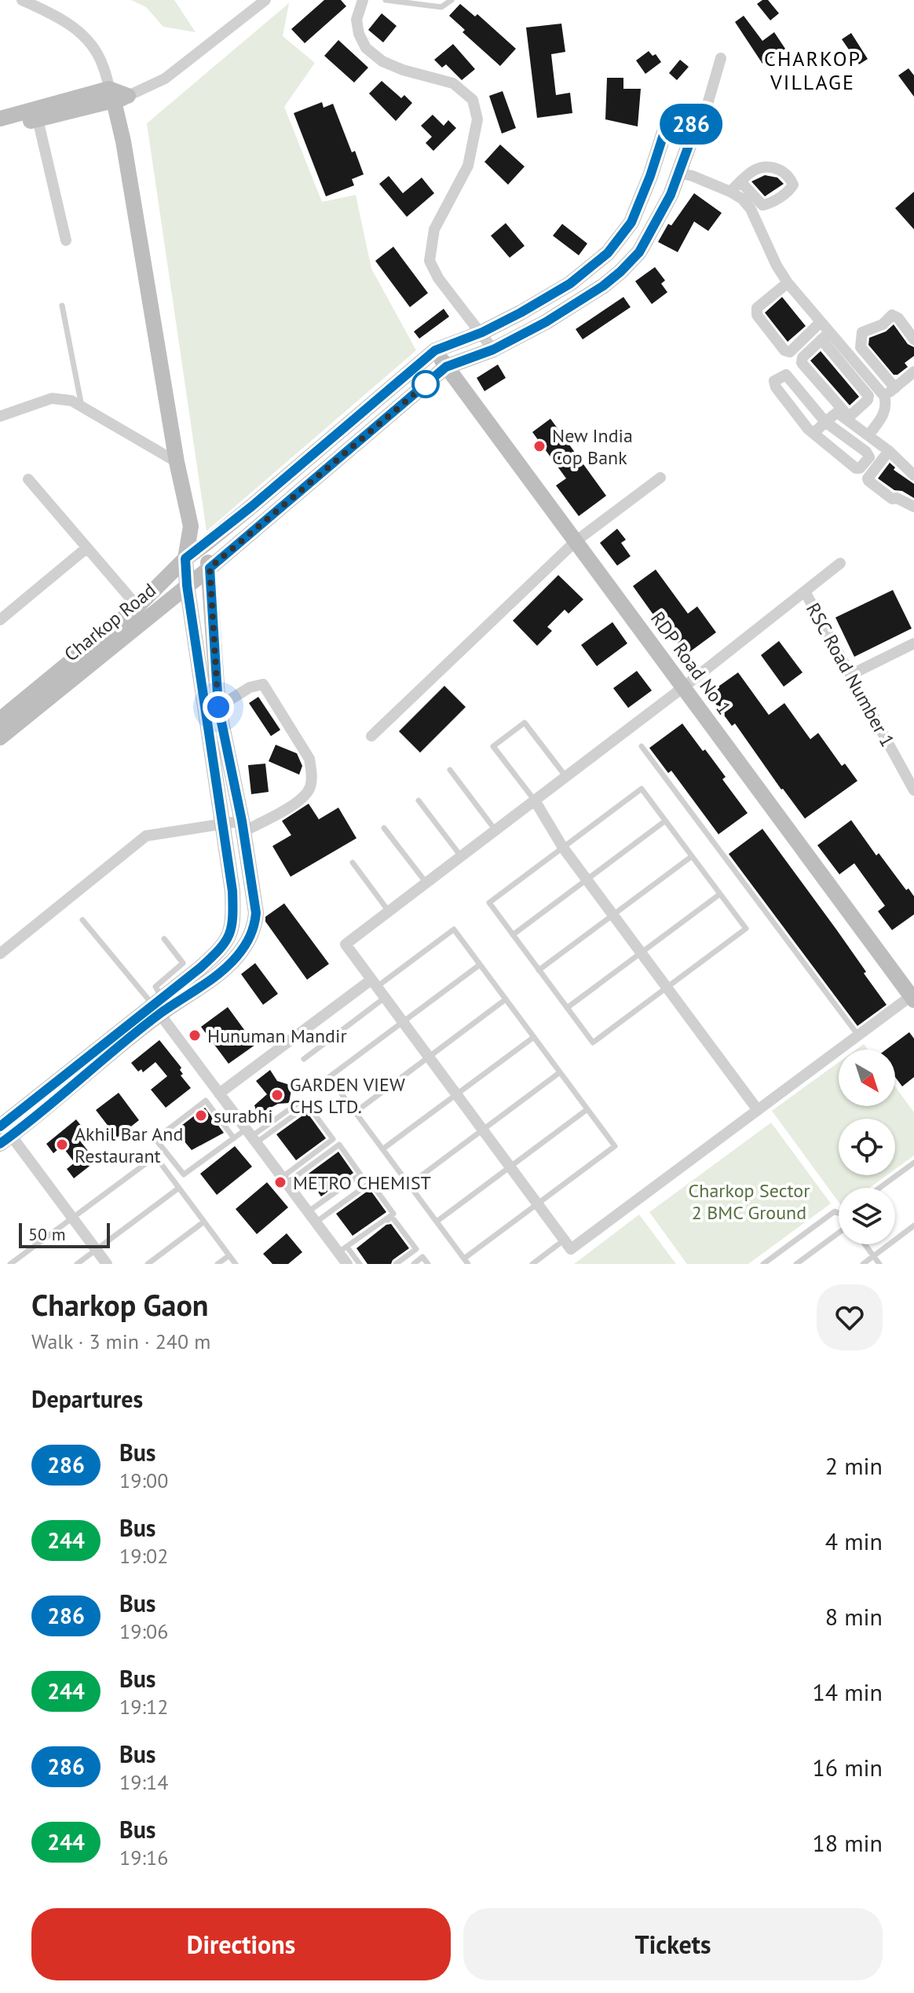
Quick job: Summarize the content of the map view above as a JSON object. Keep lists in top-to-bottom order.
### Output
{
  "streets": {
    "street": ["Charkop Road", "RDP Road No 1", "RSC Road Number 1"]
  },
  "crossings": [
    ["Charkop Road", "RDP Road No 1"]
  ],
  "districts": ["CHARKOP VILLAGE"],
  "parks": ["Charkop Sector 2 BMC Ground"],
  "places": [
    "New India Cop Bank",
    "Hunuman Mandir",
    "GARDEN VIEW CHS LTD.",
    "surabhi",
    "Akhil Bar And Restaurant",
    "METRO CHEMIST"
  ],
  "lines": ["bus line 286"],
  "scale_bar": "50 m",
  "north": "bottom right",
  "page": {
    "on_map": "286",
    "scale": "50 m",
    "heading": [
      ["Charkop Gaon", "Walk · 3 min · 240 m"],
      "Departures"
    ],
    "list": [
      {
        "mark": "286",
        "name": "Bus",
        "note": "19:00",
        "value": "2 min"
      },
      {
        "mark": "244",
        "name": "Bus",
        "note": "19:02",
        "value": "4 min"
      },
      {
        "mark": "286",
        "name": "Bus",
        "note": "19:06",
        "value": "8 min"
      },
      {
        "mark": "244",
        "name": "Bus",
        "note": "19:12",
        "value": "14 min"
      },
      {
        "mark": "286",
        "name": "Bus",
        "note": "19:14",
        "value": "16 min"
      },
      {
        "mark": "244",
        "name": "Bus",
        "note": "19:16",
        "value": "18 min"
      }
    ],
    "buttons": ["Directions", "Tickets"]
  }
}
